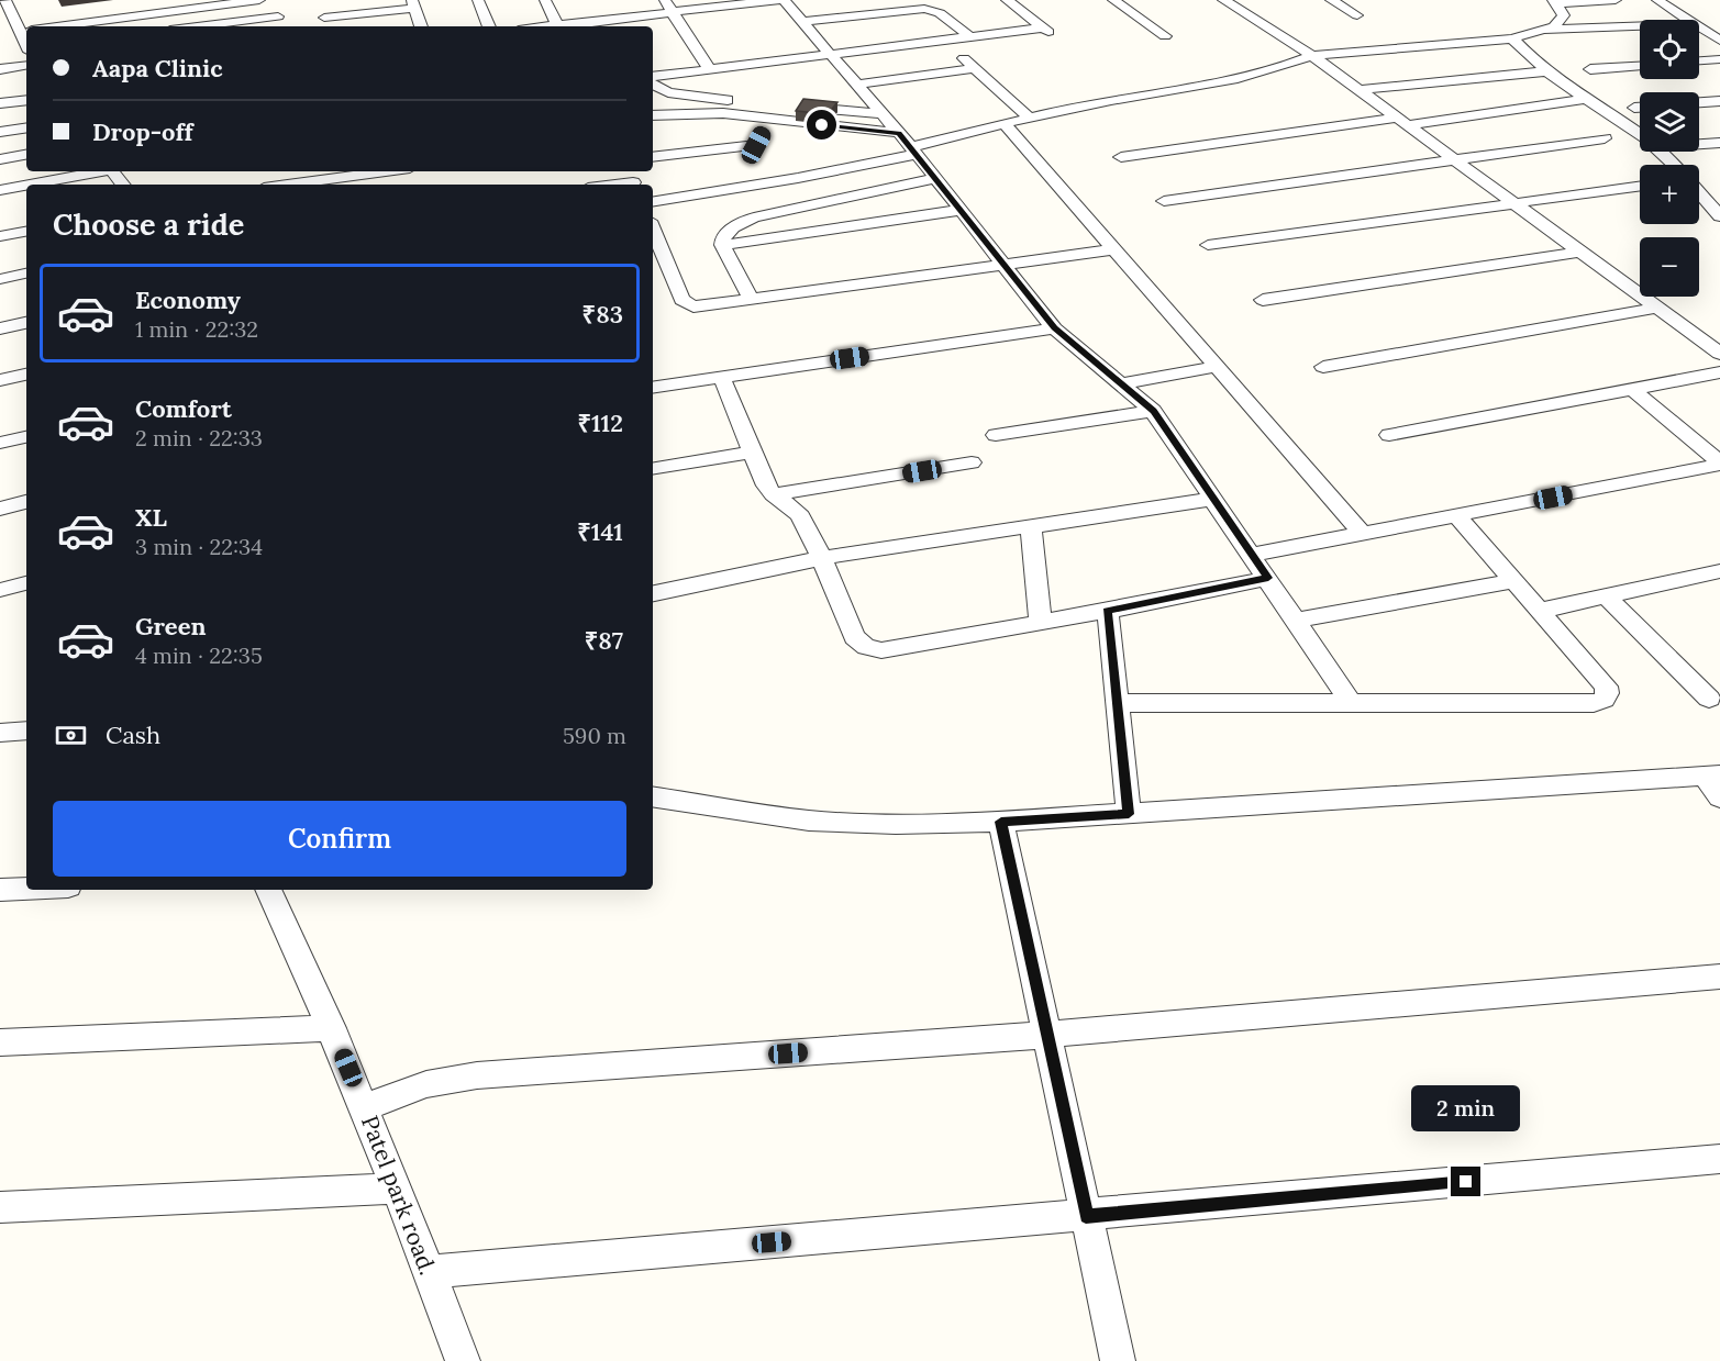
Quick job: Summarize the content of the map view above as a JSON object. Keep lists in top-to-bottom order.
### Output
{
  "streets": {
    "street": ["Patel park road."]
  },
  "page": {
    "map_buttons": ["+", "−"],
    "banner": ["Aapa Clinic", "Drop-off"],
    "heading": "Choose a ride",
    "list": [
      {
        "name": "Economy",
        "note": "1 min · 22:32",
        "value": "₹83"
      },
      {
        "name": "Comfort",
        "note": "2 min · 22:33",
        "value": "₹112"
      },
      {
        "name": "XL",
        "note": "3 min · 22:34",
        "value": "₹141"
      },
      {
        "name": "Green",
        "note": "4 min · 22:35",
        "value": "₹87"
      }
    ],
    "pay": ["Cash", "590 m"],
    "buttons": "Confirm",
    "bubble": "2 min"
  }
}
